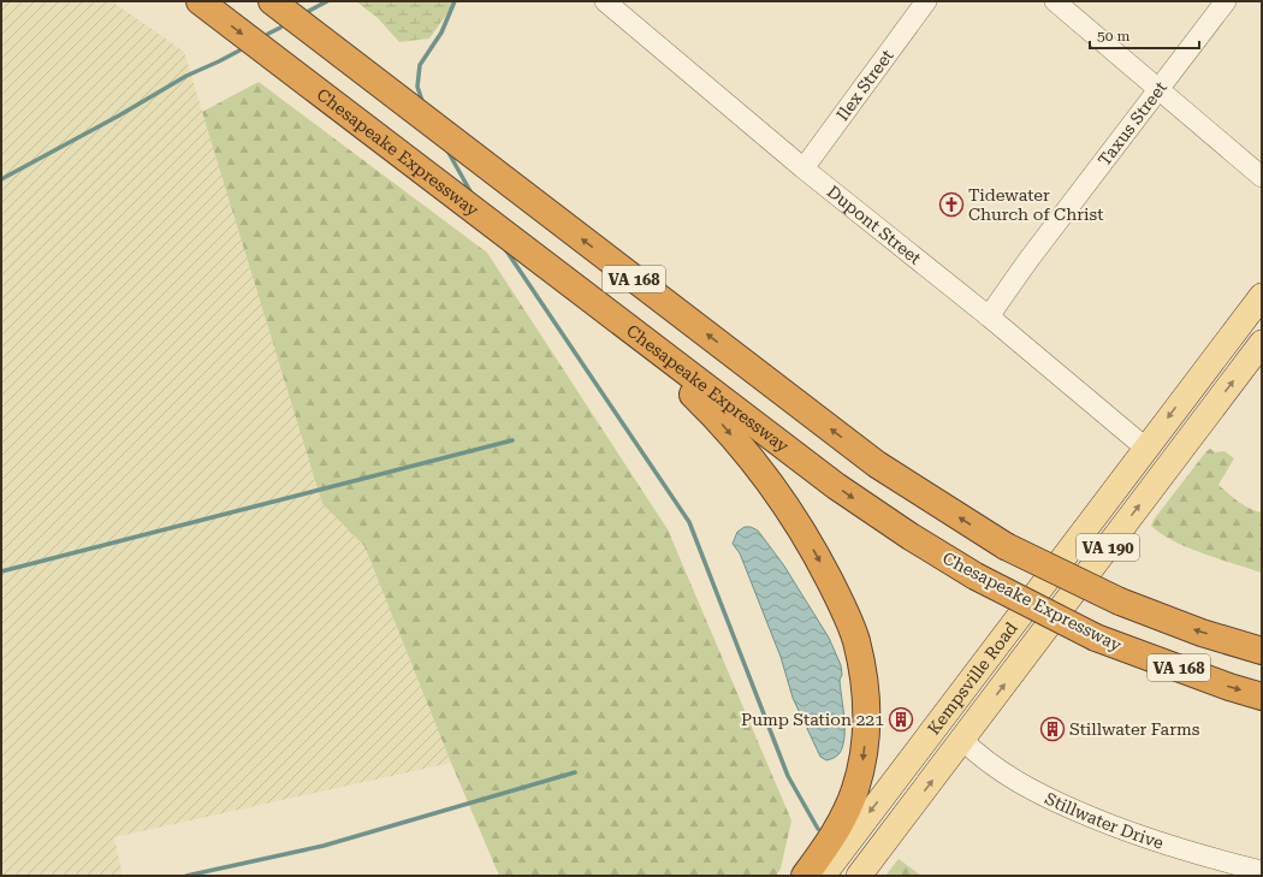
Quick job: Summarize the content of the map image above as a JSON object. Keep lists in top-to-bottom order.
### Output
{
  "streets": {
    "highway": ["Chesapeake Expressway", "VA 168"],
    "main road": ["VA 190", "Kempsville Road"],
    "street": [
      "Ilex Street",
      "Taxus Street",
      "Dupont Street",
      "Stillwater Drive"
    ]
  },
  "crossings": [
    ["Ilex Street", "Dupont Street"],
    ["Taxus Street", "Dupont Street"],
    ["Dupont Street", "Kempsville Road"],
    ["Kempsville Road", "Stillwater Drive"]
  ],
  "places": {
    "church": ["Tidewater Church of Christ"],
    "building": ["Pump Station 221", "Stillwater Farms"]
  },
  "scale_bar": "50 m"
}
